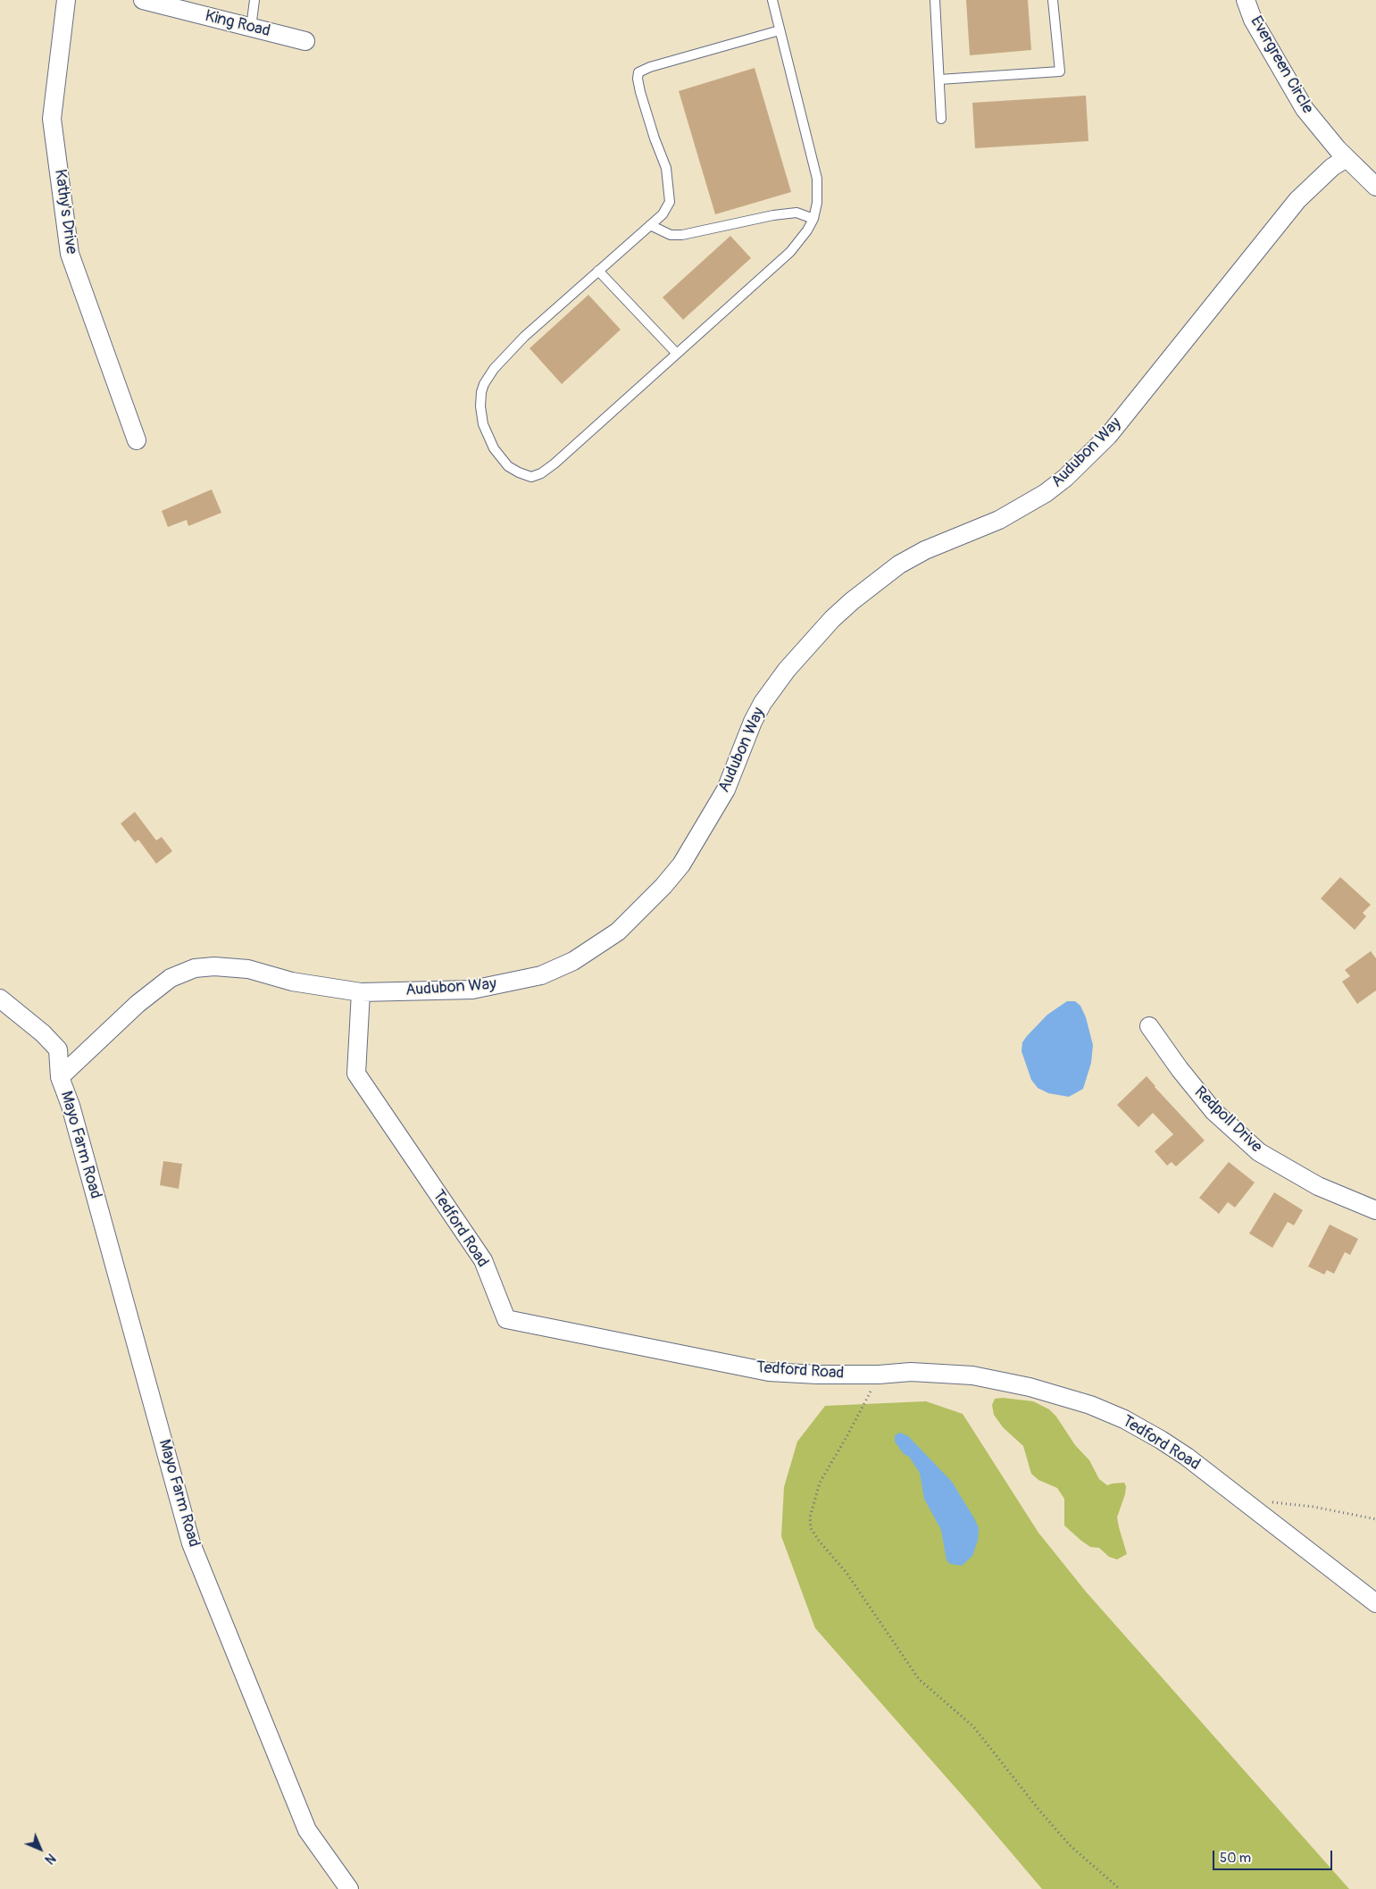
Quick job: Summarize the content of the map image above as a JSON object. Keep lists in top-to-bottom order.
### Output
{
  "streets": {
    "street": [
      "King Road",
      "Evergreen Circle",
      "Kathy's Drive",
      "Audubon Way",
      "Redpoll Drive",
      "Mayo Farm Road",
      "Tedford Road"
    ]
  },
  "crossings": [
    ["Evergreen Circle", "Audubon Way"],
    ["Audubon Way", "Mayo Farm Road"],
    ["Audubon Way", "Tedford Road"]
  ],
  "scale_bar": "50 m",
  "north": "bottom right"
}
